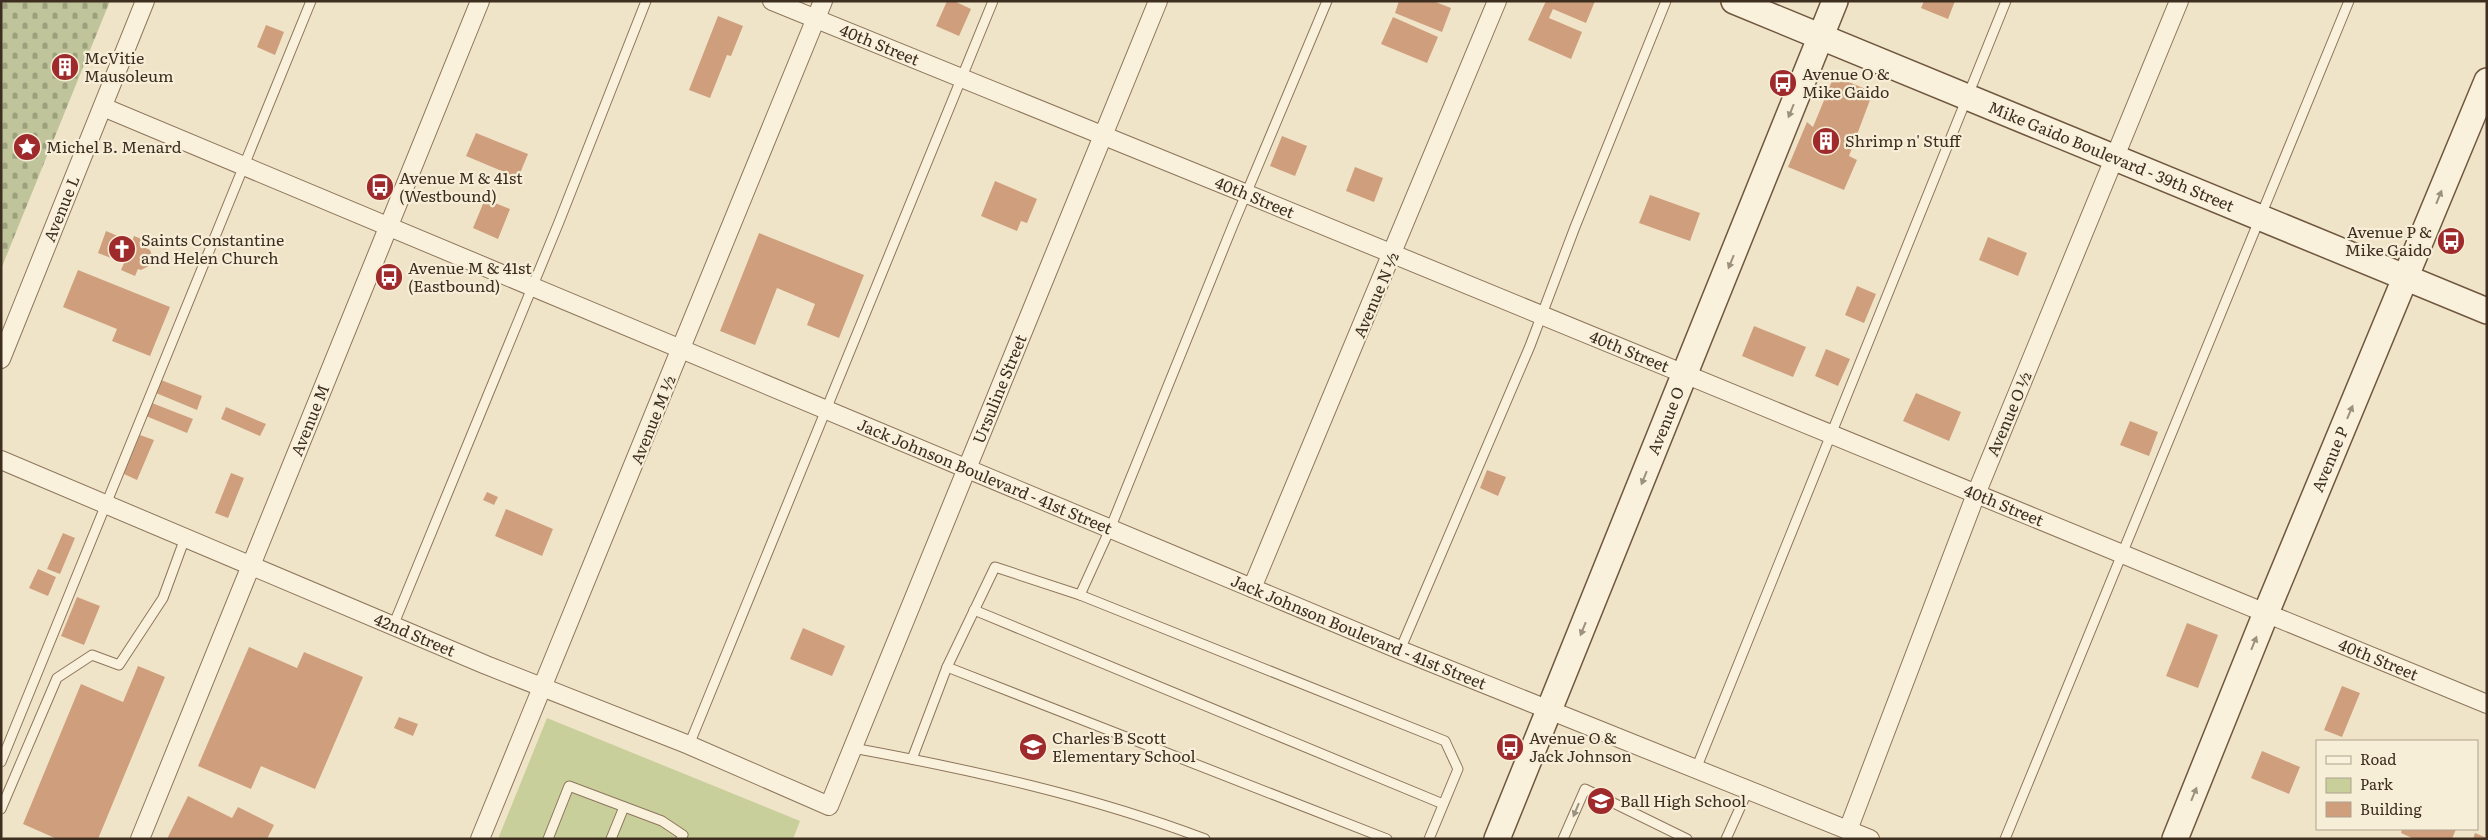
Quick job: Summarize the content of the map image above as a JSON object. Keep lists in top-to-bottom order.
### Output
{
  "streets": {
    "main road": ["Mike Gaido Boulevard - 39th Street", "Avenue O", "Avenue P"],
    "street": [
      "40th Street",
      "Avenue L",
      "Avenue N ½",
      "Ursuline Street",
      "Avenue O ½",
      "Avenue M",
      "Avenue M ½",
      "Jack Johnson Boulevard - 41st Street",
      "42nd Street"
    ]
  },
  "crossings": [
    ["40th Street", "Avenue N ½"],
    ["40th Street", "Ursuline Street"],
    ["40th Street", "Avenue O ½"],
    ["40th Street", "Avenue M ½"],
    ["40th Street", "Avenue O"],
    ["40th Street", "Avenue P"],
    ["Mike Gaido Boulevard - 39th Street", "Avenue O ½"],
    ["Mike Gaido Boulevard - 39th Street", "Avenue O"],
    ["Mike Gaido Boulevard - 39th Street", "Avenue P"],
    ["Avenue L", "Jack Johnson Boulevard - 41st Street"],
    ["Avenue N ½", "Jack Johnson Boulevard - 41st Street"],
    ["Ursuline Street", "Jack Johnson Boulevard - 41st Street"],
    ["Ursuline Street", "42nd Street"],
    ["Avenue O ½", "Jack Johnson Boulevard - 41st Street"],
    ["Avenue M", "Jack Johnson Boulevard - 41st Street"],
    ["Avenue M", "42nd Street"],
    ["Avenue M ½", "Jack Johnson Boulevard - 41st Street"],
    ["Avenue M ½", "42nd Street"],
    ["Avenue O", "Jack Johnson Boulevard - 41st Street"]
  ],
  "one_way": ["Avenue O", "Avenue P"],
  "places": {
    "building": ["McVitie Mausoleum", "Shrimp n' Stuff"],
    "bus stop": [
      "Avenue O & Mike Gaido",
      "Avenue M & 41st (Westbound)",
      "Avenue P & Mike Gaido",
      "Avenue M & 41st (Eastbound)",
      "Avenue O & Jack Johnson"
    ],
    "place": ["Michel B. Menard"],
    "church": ["Saints Constantine and Helen Church"],
    "school or university": ["Charles B Scott Elementary School", "Ball High School"]
  },
  "legend": ["Road", "Park", "Building"]
}
